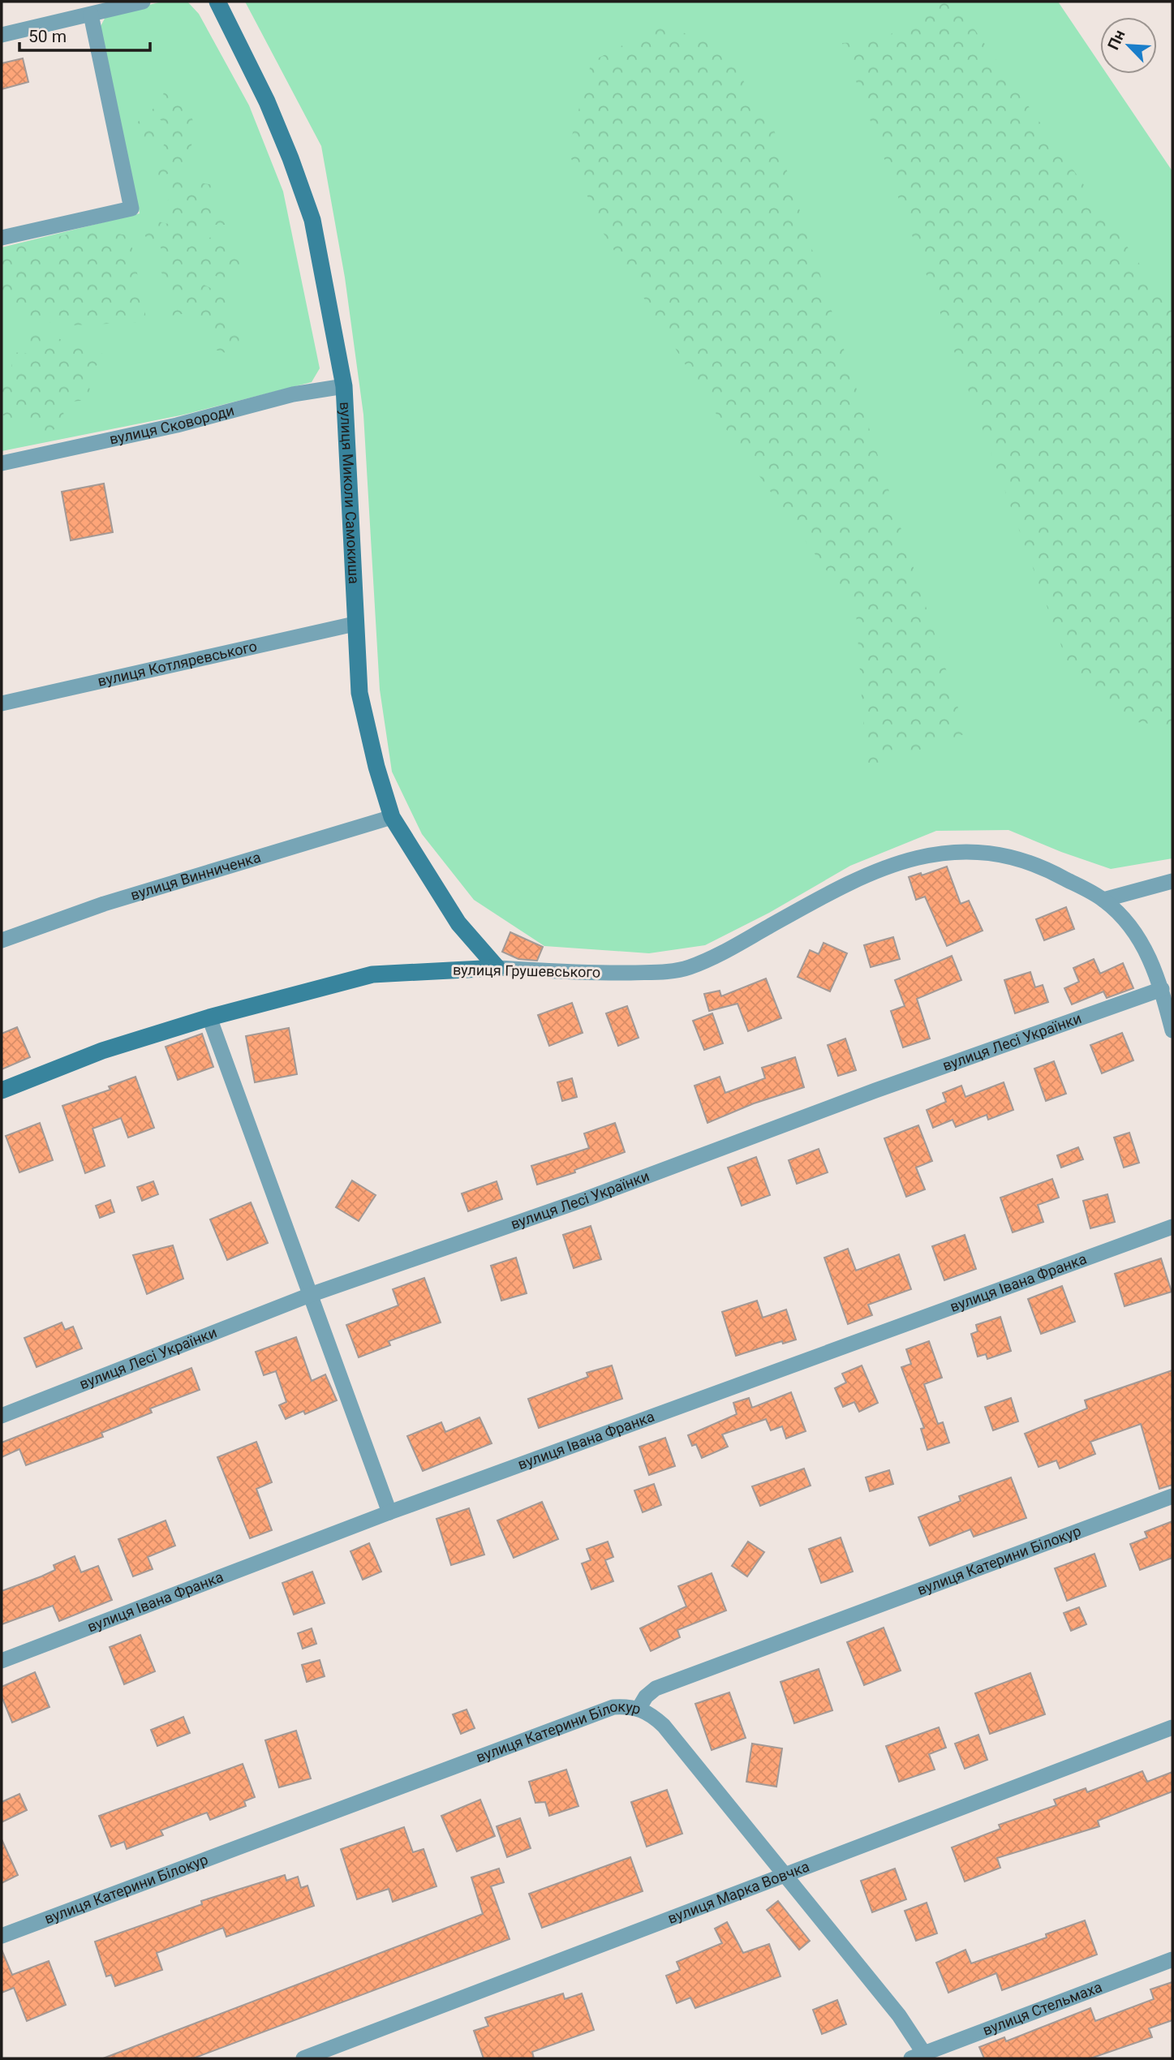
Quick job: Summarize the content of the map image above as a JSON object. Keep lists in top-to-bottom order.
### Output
{
  "streets": {
    "street": [
      "вулиця Сковороди",
      "вулиця Миколи Самокиша",
      "вулиця Котляревського",
      "вулиця Винниченка",
      "вулиця Грушевського",
      "вулиця Лесі Українки",
      "вулиця Івана Франка",
      "вулиця Катерини Білокур",
      "вулиця Марка Вовчка",
      "вулиця Стельмаха"
    ]
  },
  "crossings": [
    ["вулиця Сковороди", "вулиця Миколи Самокиша"],
    ["вулиця Миколи Самокиша", "вулиця Котляревського"],
    ["вулиця Миколи Самокиша", "вулиця Винниченка"],
    ["вулиця Миколи Самокиша", "вулиця Грушевського"],
    ["вулиця Грушевського", "вулиця Лесі Українки"]
  ],
  "scale_bar": "50 m",
  "north": "top left"
}
